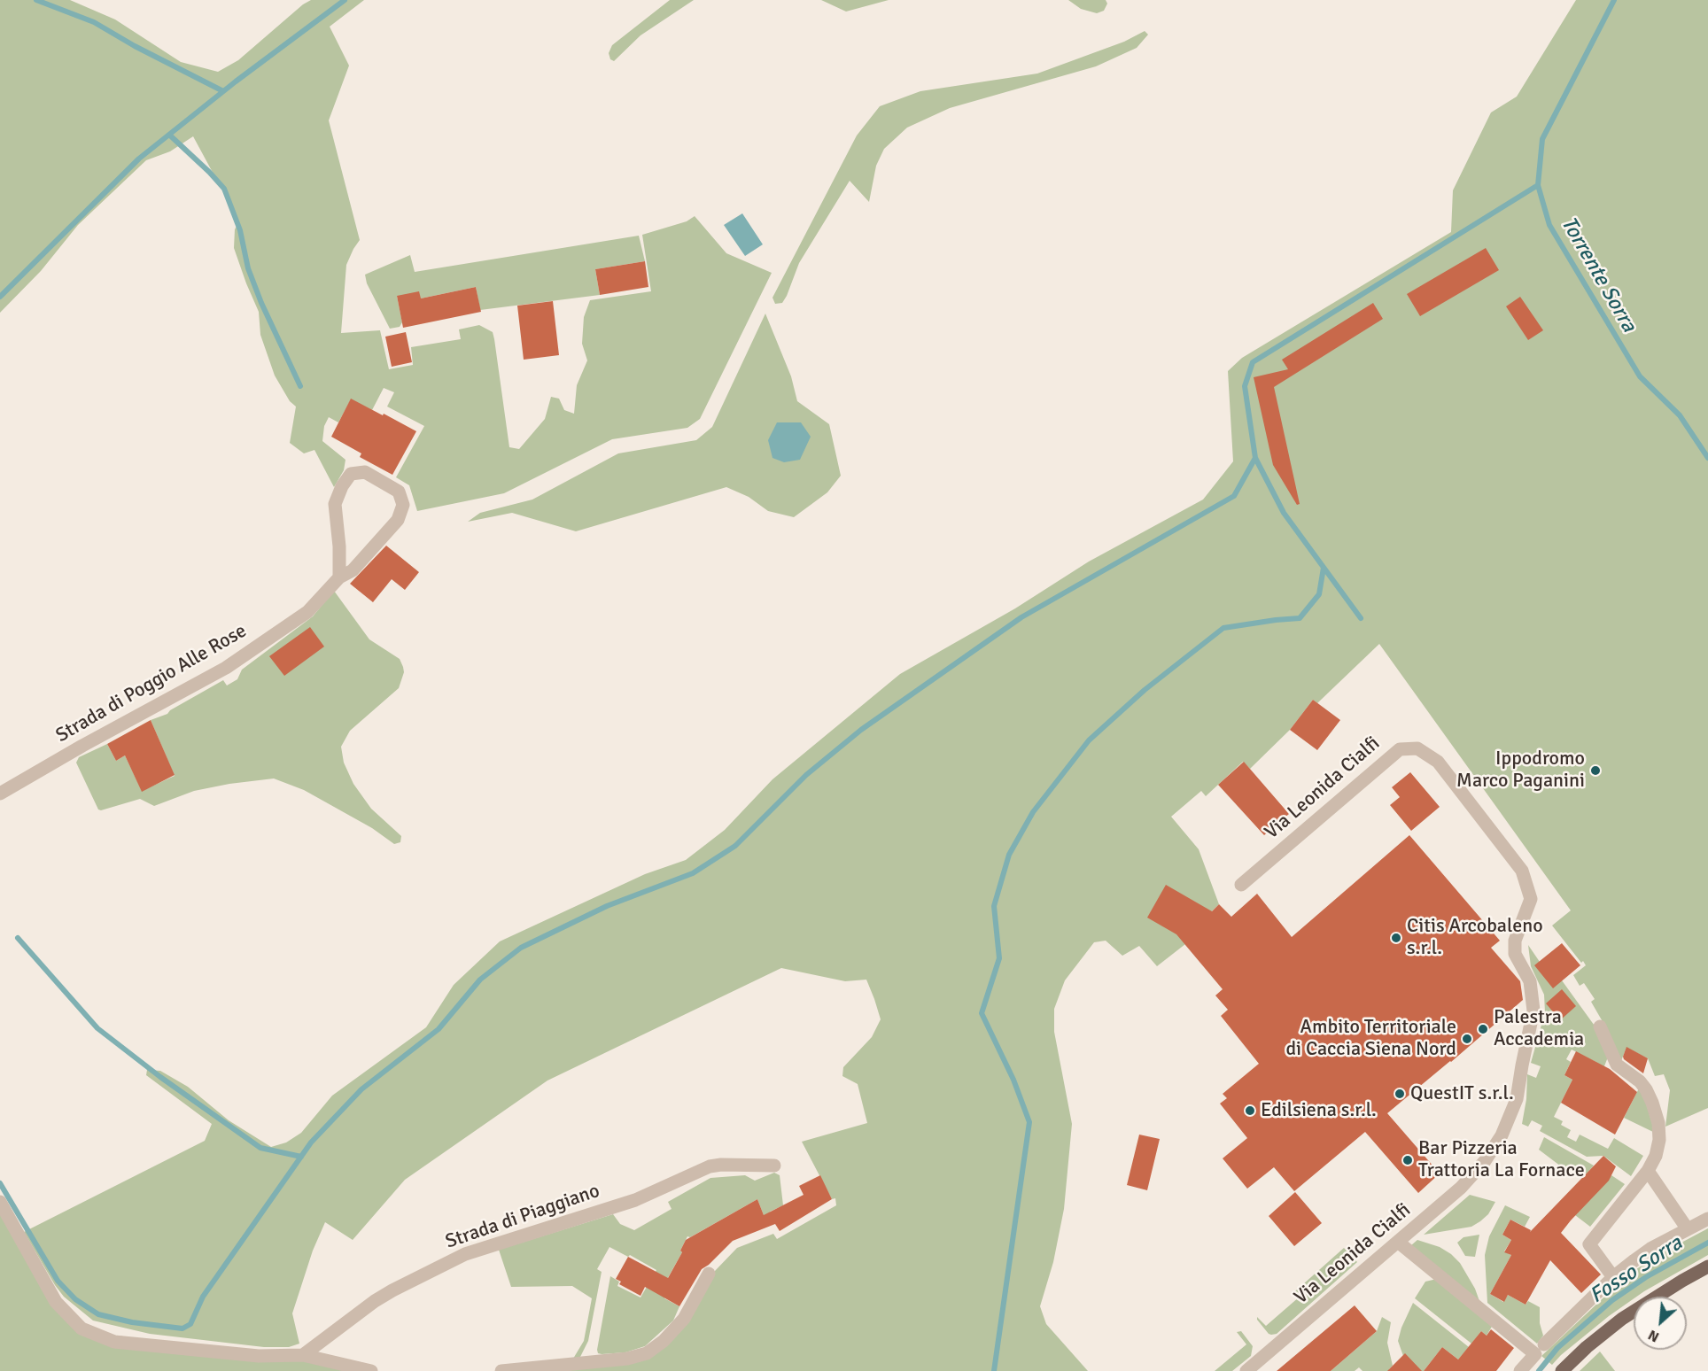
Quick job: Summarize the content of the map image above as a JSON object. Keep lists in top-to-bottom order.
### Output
{
  "streets": {
    "street": ["Strada di Poggio Alle Rose", "Via Leonida Cialfi", "Strada di Piaggiano"]
  },
  "water": ["Torrente Sorra", "Fosso Sorra"],
  "places": [
    "Ippodromo Marco Paganini",
    "Citis Arcobaleno s.r.l.",
    "Palestra Accademia",
    "Ambito Territoriale di Caccia Siena Nord",
    "QuestIT s.r.l.",
    "Edilsiena s.r.l.",
    "Bar Pizzeria Trattoria La Fornace"
  ],
  "north": "bottom left"
}
